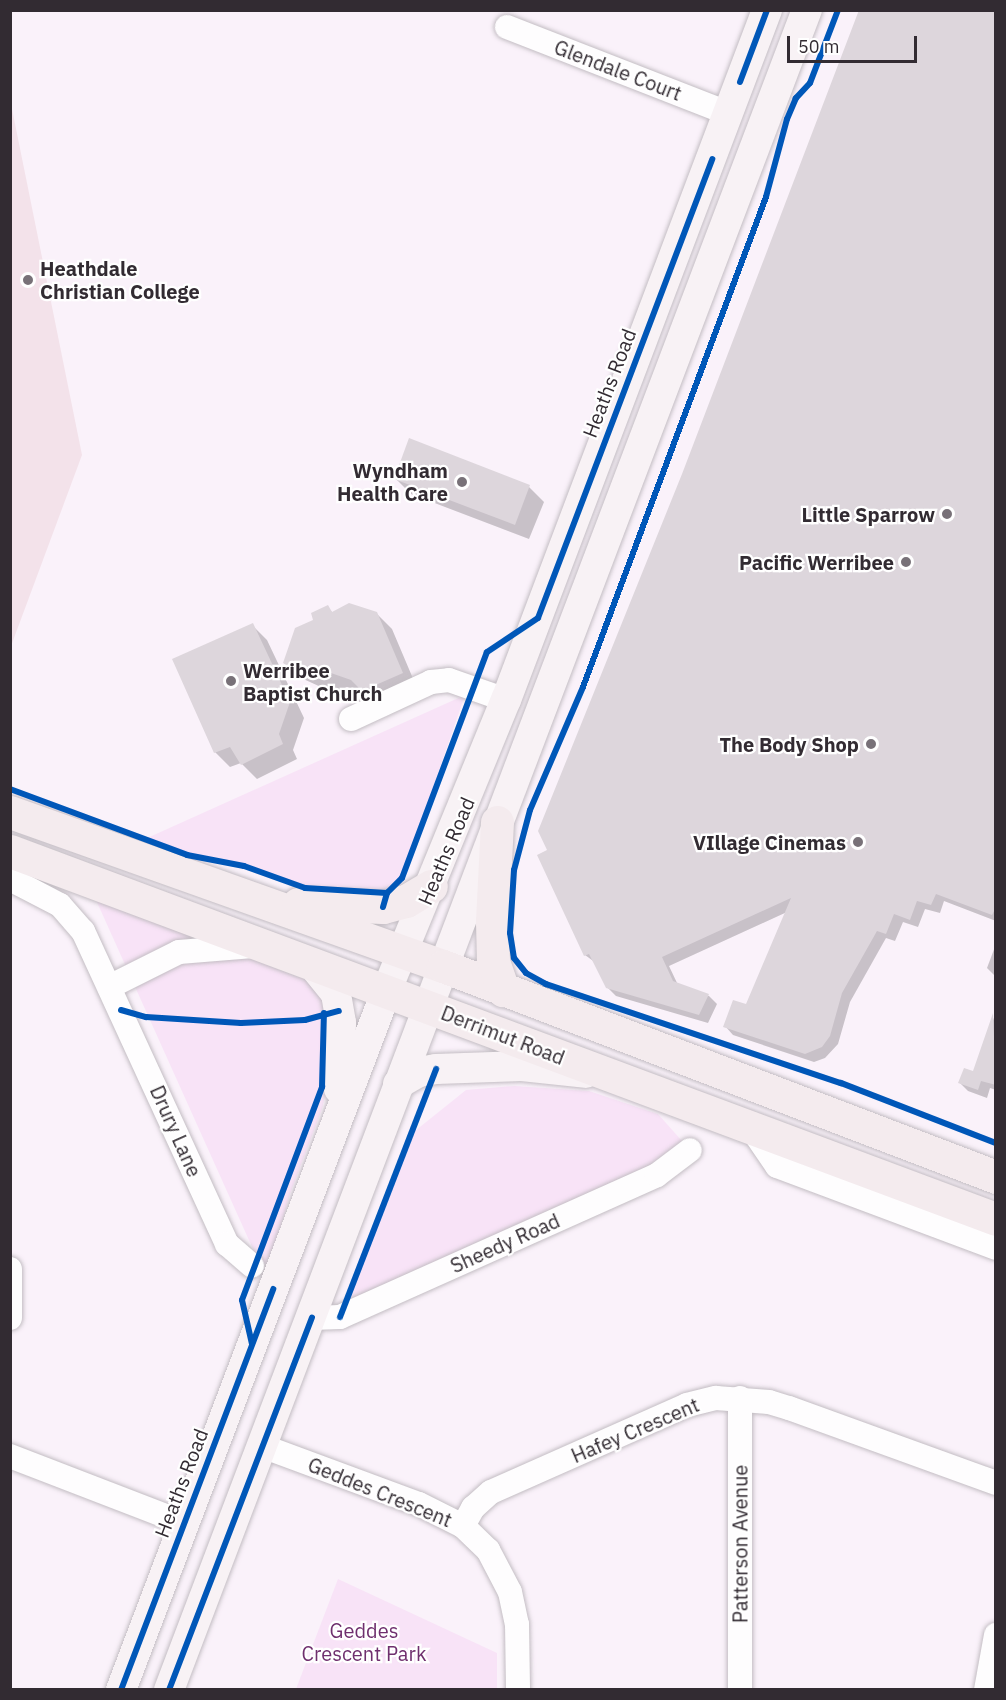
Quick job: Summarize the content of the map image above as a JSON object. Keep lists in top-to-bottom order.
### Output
{
  "streets": {
    "highway": ["Derrimut Road"],
    "main road": ["Heaths Road"],
    "street": [
      "Glendale Court",
      "Drury Lane",
      "Sheedy Road",
      "Hafey Crescent",
      "Geddes Crescent",
      "Patterson Avenue"
    ]
  },
  "crossings": [
    ["Glendale Court", "Heaths Road"],
    ["Heaths Road", "Derrimut Road"],
    ["Heaths Road", "Sheedy Road"],
    ["Heaths Road", "Geddes Crescent"],
    ["Hafey Crescent", "Geddes Crescent"],
    ["Hafey Crescent", "Patterson Avenue"]
  ],
  "parks": ["Geddes Crescent Park"],
  "places": [
    "Heathdale Christian College",
    "Wyndham Health Care",
    "Little Sparrow",
    "Pacific Werribee",
    "Werribee Baptist Church",
    "The Body Shop",
    "VIllage Cinemas"
  ],
  "scale_bar": "50 m"
}
